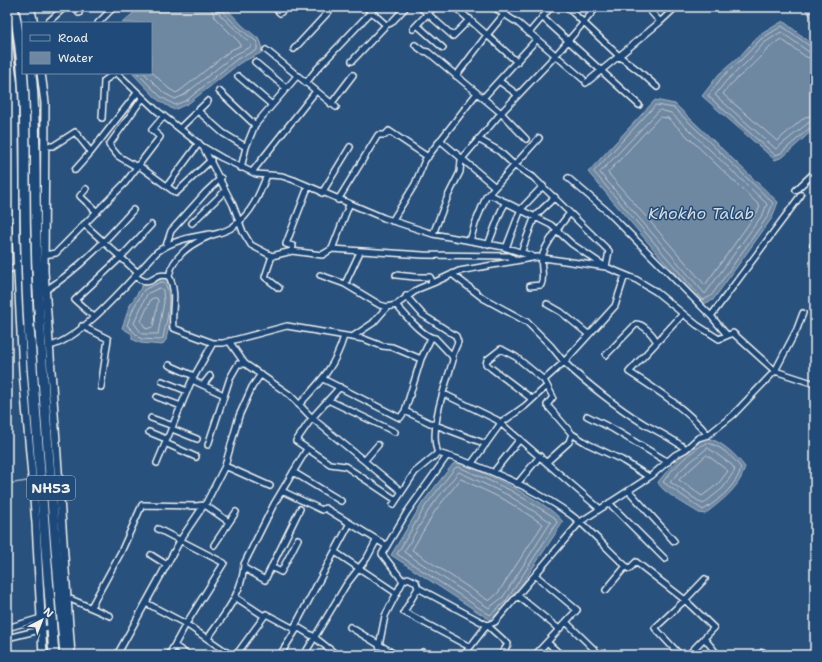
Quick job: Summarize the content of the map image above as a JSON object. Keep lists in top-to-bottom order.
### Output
{
  "streets": {
    "highway": ["NH53"]
  },
  "water": ["Khokho Talab"],
  "legend": ["Road", "Water"],
  "north": "top right"
}
